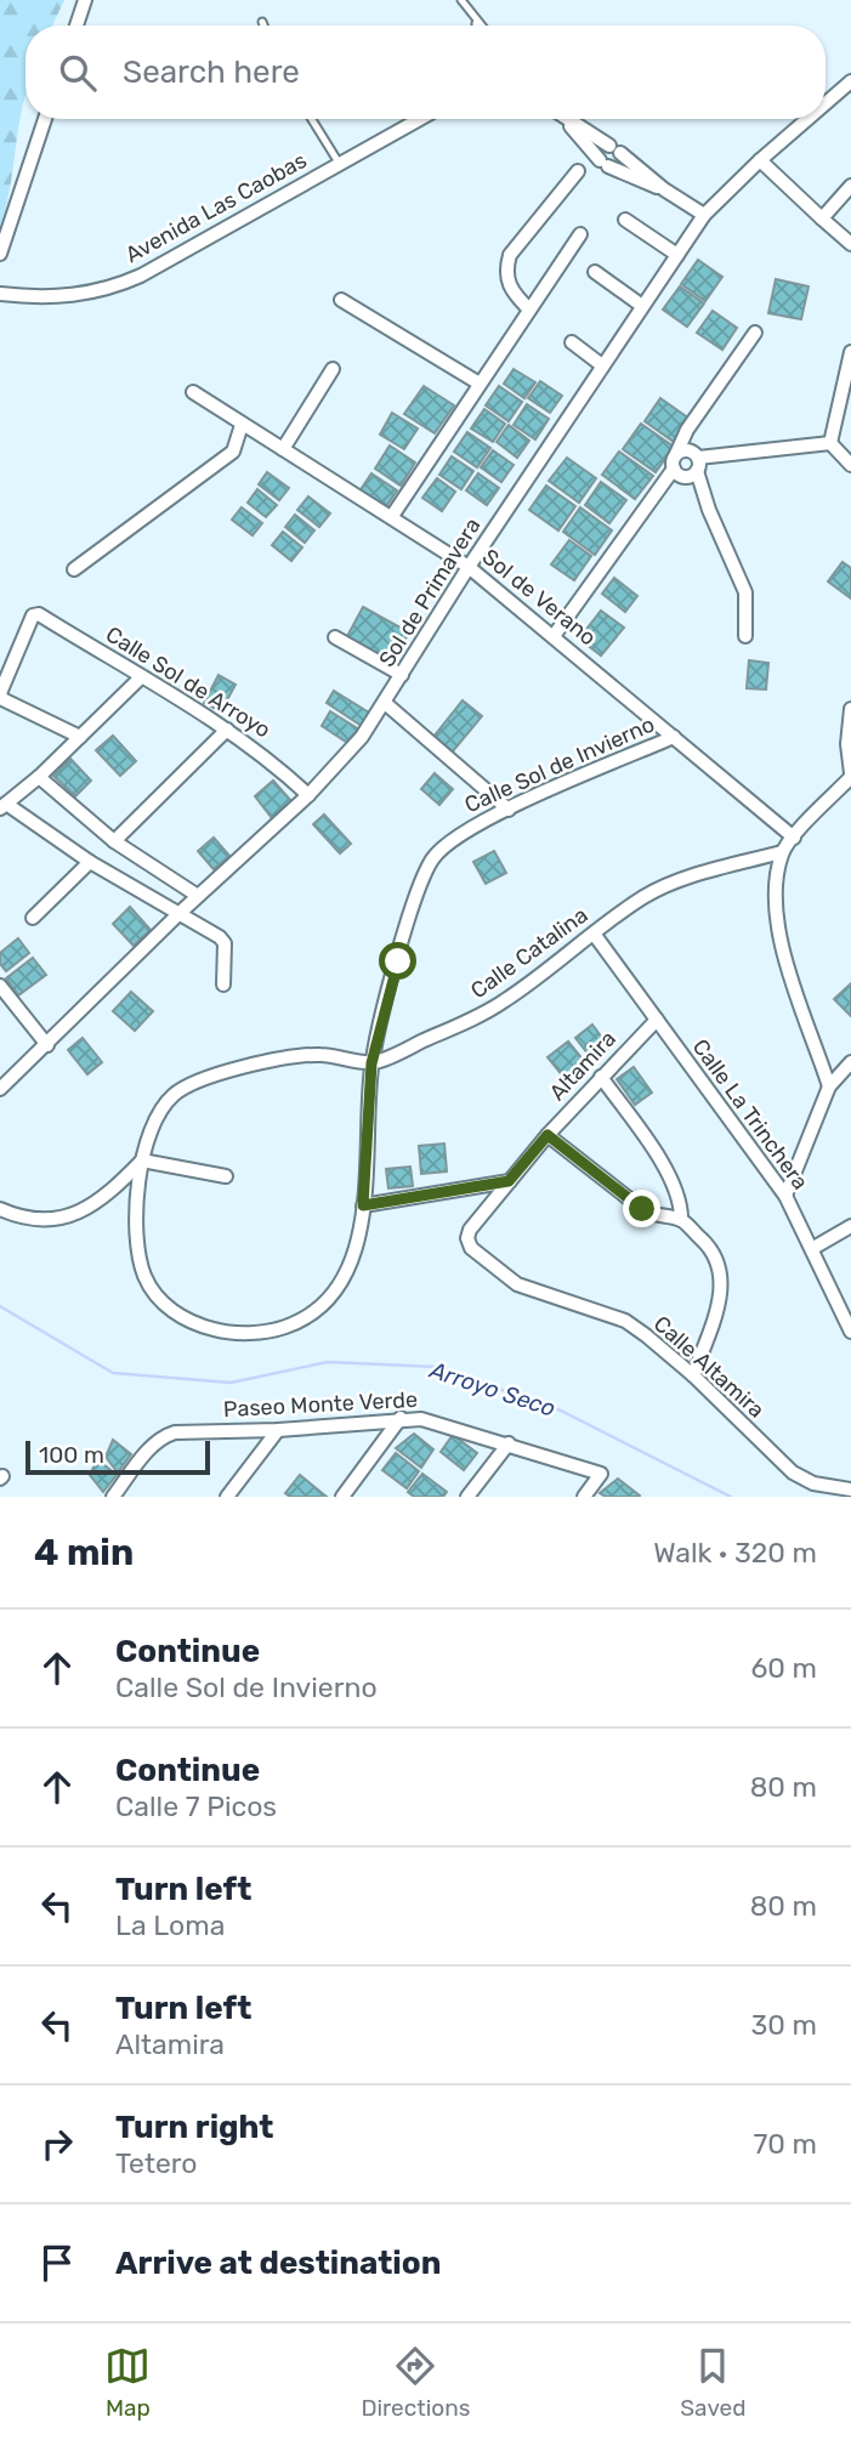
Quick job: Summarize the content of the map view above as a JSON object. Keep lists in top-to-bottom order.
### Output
{
  "streets": {
    "street": [
      "Avenida Las Caobas",
      "Sol de Primavera",
      "Sol de Verano",
      "Calle Sol de Arroyo",
      "Calle Sol de Invierno",
      "Calle Catalina",
      "Altamira",
      "Calle La Trinchera",
      "Calle Altamira",
      "Paseo Monte Verde"
    ]
  },
  "crossings": [
    ["Sol de Primavera", "Sol de Verano"],
    ["Sol de Primavera", "Calle Sol de Arroyo"],
    ["Sol de Verano", "Calle Sol de Invierno"],
    ["Calle Sol de Invierno", "Calle Catalina"],
    ["Calle Catalina", "Calle La Trinchera"],
    ["Altamira", "Calle La Trinchera"],
    ["Altamira", "Calle Altamira"]
  ],
  "water": ["Arroyo Seco"],
  "scale_bar": "100 m",
  "page": {
    "search": "Search here",
    "scale": "100 m",
    "heading": ["4 min", "Walk · 320 m"],
    "list": [
      ["Continue", "Calle Sol de Invierno", "60 m"],
      ["Continue", "Calle 7 Picos", "80 m"],
      ["Turn left", "La Loma", "80 m"],
      ["Turn left", "Altamira", "30 m"],
      ["Turn right", "Tetero", "70 m"],
      "Arrive at destination"
    ],
    "nav": ["Map", "Directions", "Saved"]
  }
}
